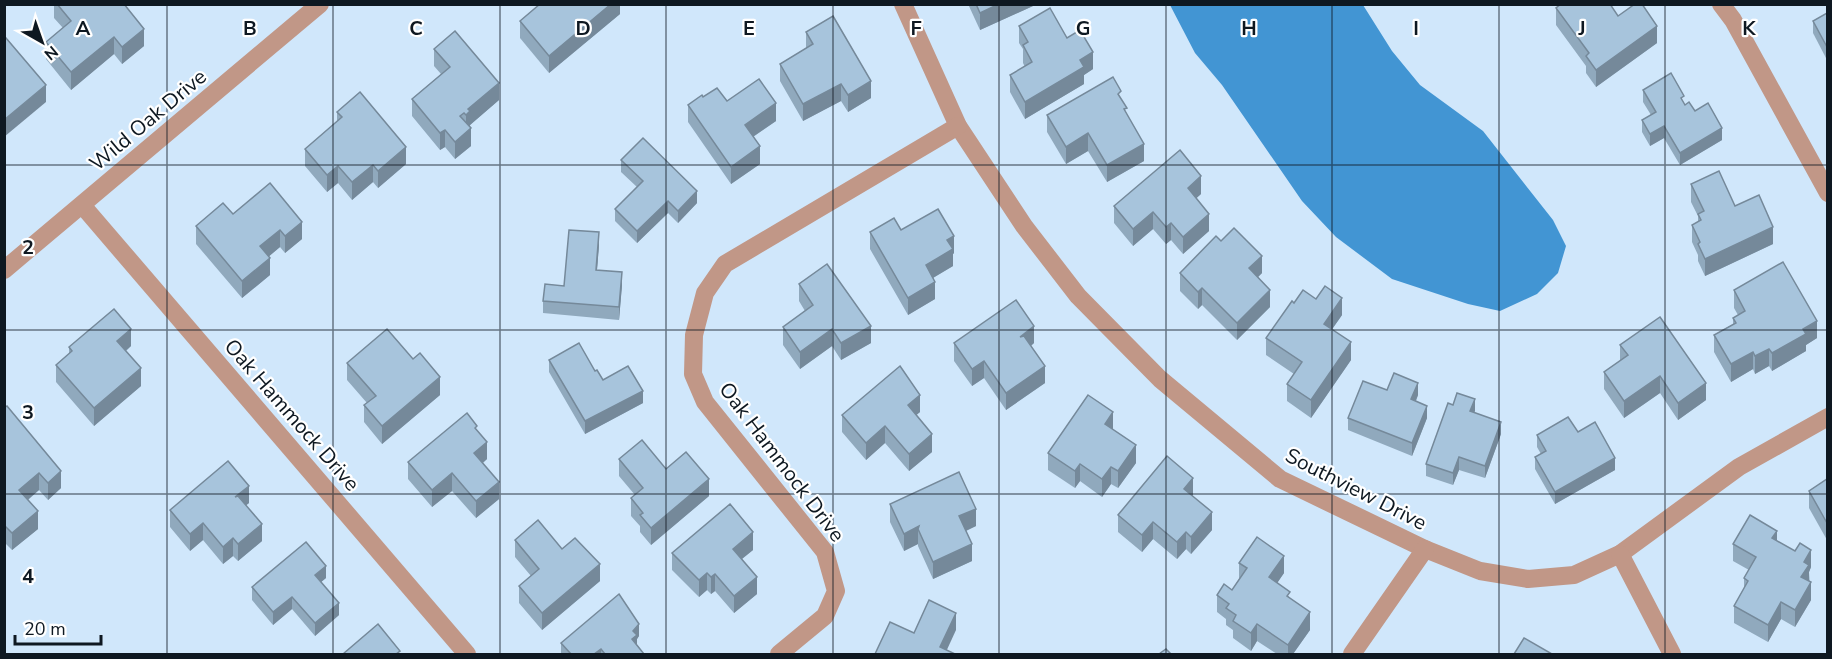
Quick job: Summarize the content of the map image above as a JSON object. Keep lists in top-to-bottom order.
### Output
{
  "streets": {
    "street": ["Wild Oak Drive", "Oak Hammock Drive", "Southview Drive"]
  },
  "crossings": [
    ["Wild Oak Drive", "Oak Hammock Drive"],
    ["Oak Hammock Drive", "Southview Drive"]
  ],
  "scale_bar": "20 m",
  "north": "bottom right",
  "grid": {
    "columns": [
      "A",
      "B",
      "C",
      "D",
      "E",
      "F",
      "G",
      "H",
      "I",
      "J",
      "K"
    ],
    "rows": ["2", "3", "4"]
  }
}
